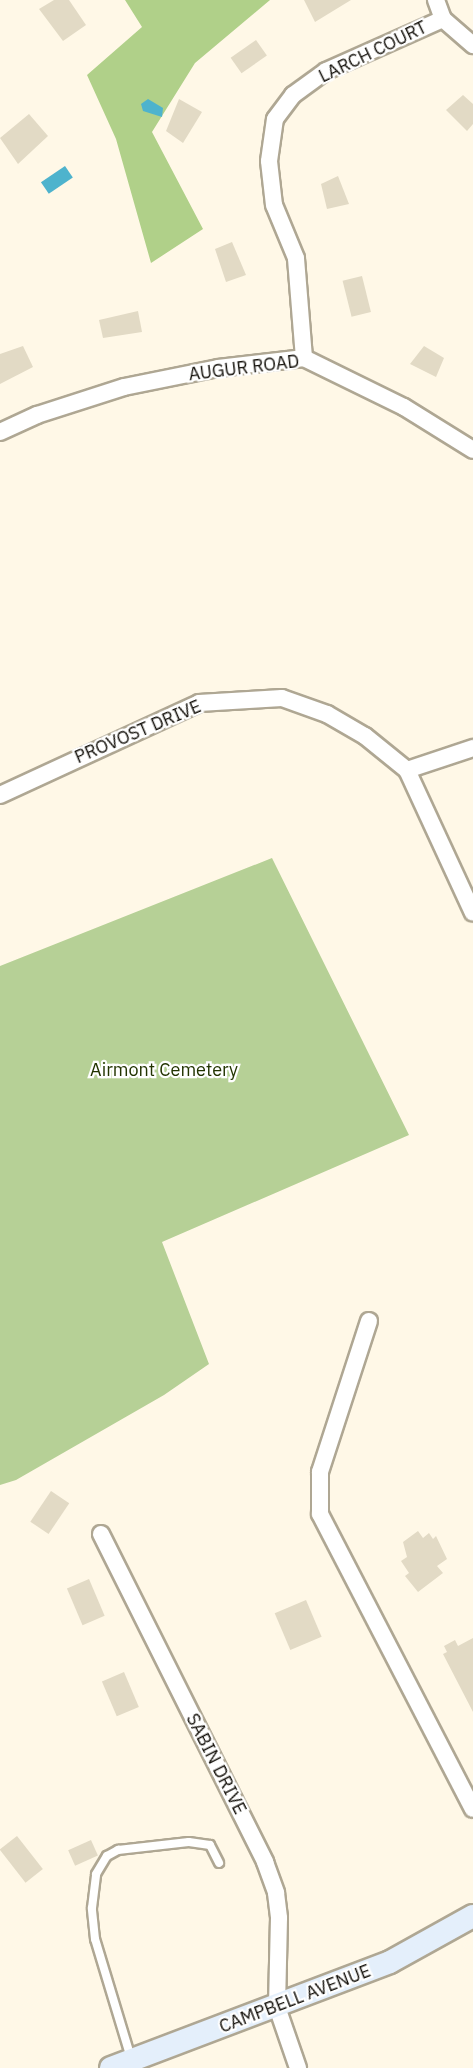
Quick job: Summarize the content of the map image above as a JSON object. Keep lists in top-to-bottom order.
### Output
{
  "streets": {
    "street": [
      "LARCH COURT",
      "AUGUR ROAD",
      "PROVOST DRIVE",
      "SABIN DRIVE",
      "CAMPBELL AVENUE"
    ]
  },
  "crossings": [
    ["LARCH COURT", "AUGUR ROAD"],
    ["SABIN DRIVE", "CAMPBELL AVENUE"]
  ],
  "parks": ["Airmont Cemetery"]
}
